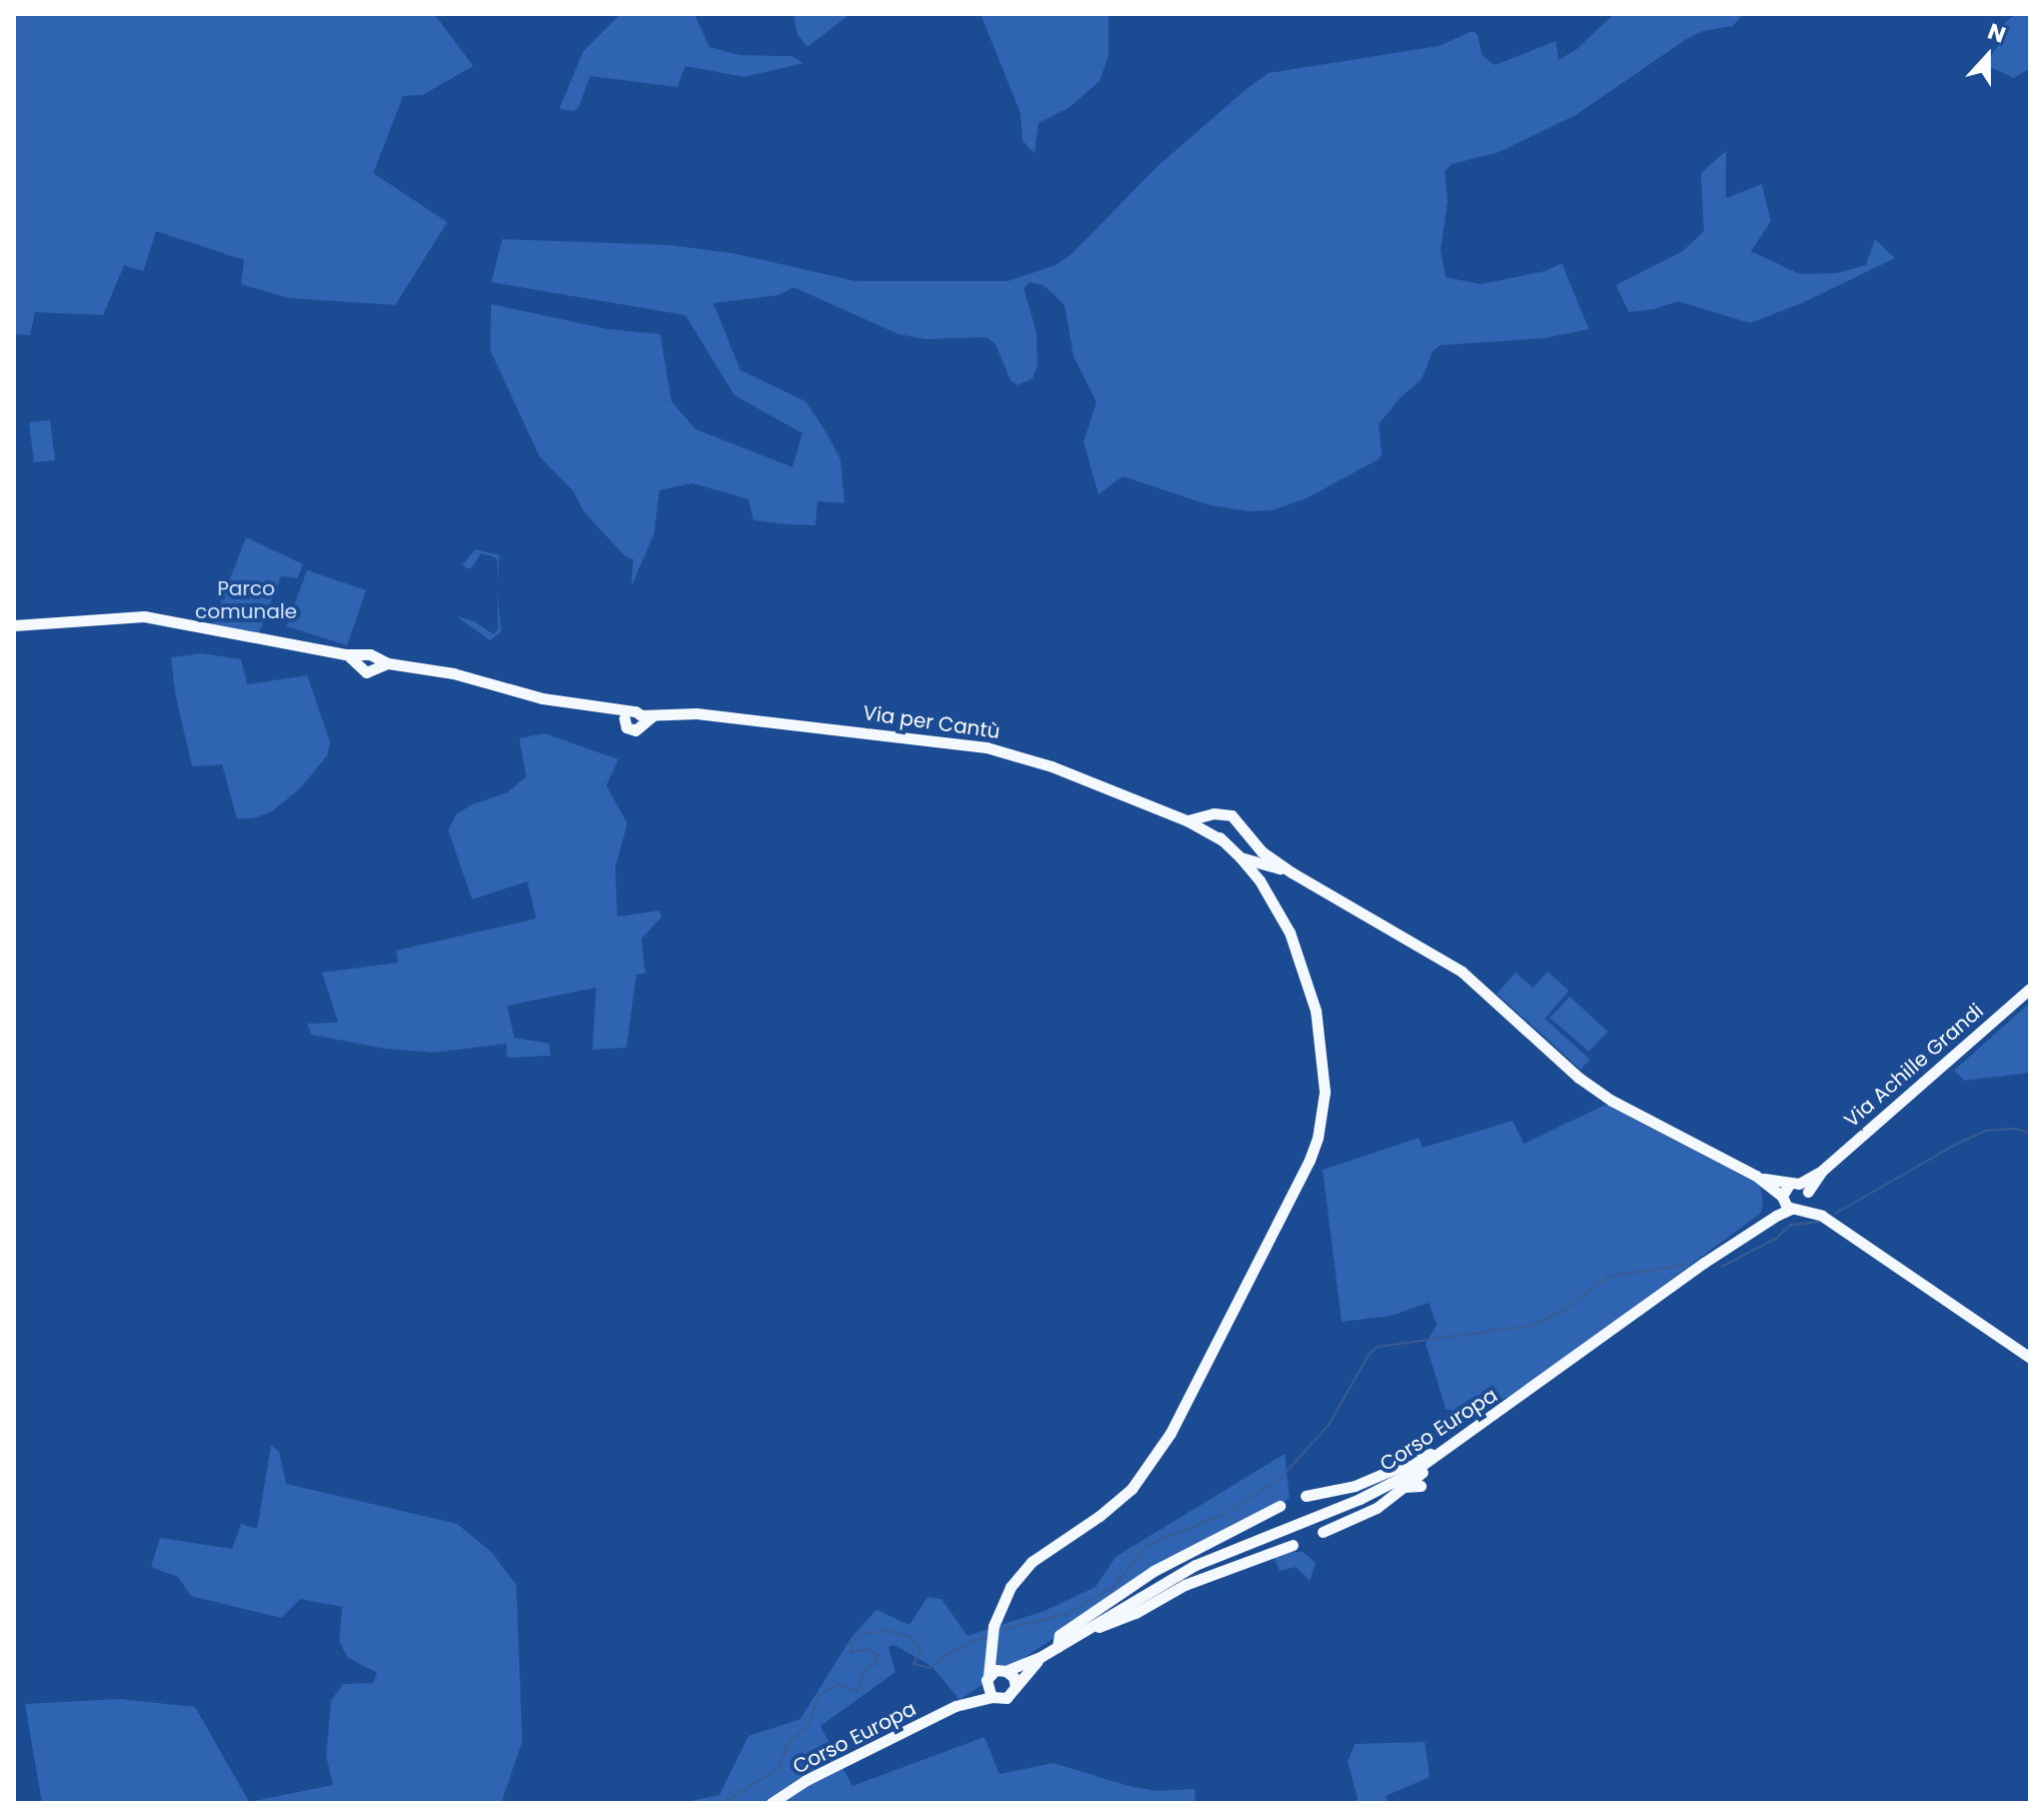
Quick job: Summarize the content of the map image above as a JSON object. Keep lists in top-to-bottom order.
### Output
{
  "streets": {
    "main road": ["Via per Cantù", "Via Achille Grandi", "Corso Europa"]
  },
  "crossings": [
    ["Via Achille Grandi", "Corso Europa"]
  ],
  "parks": ["Parco comunale"],
  "north": "top"
}
